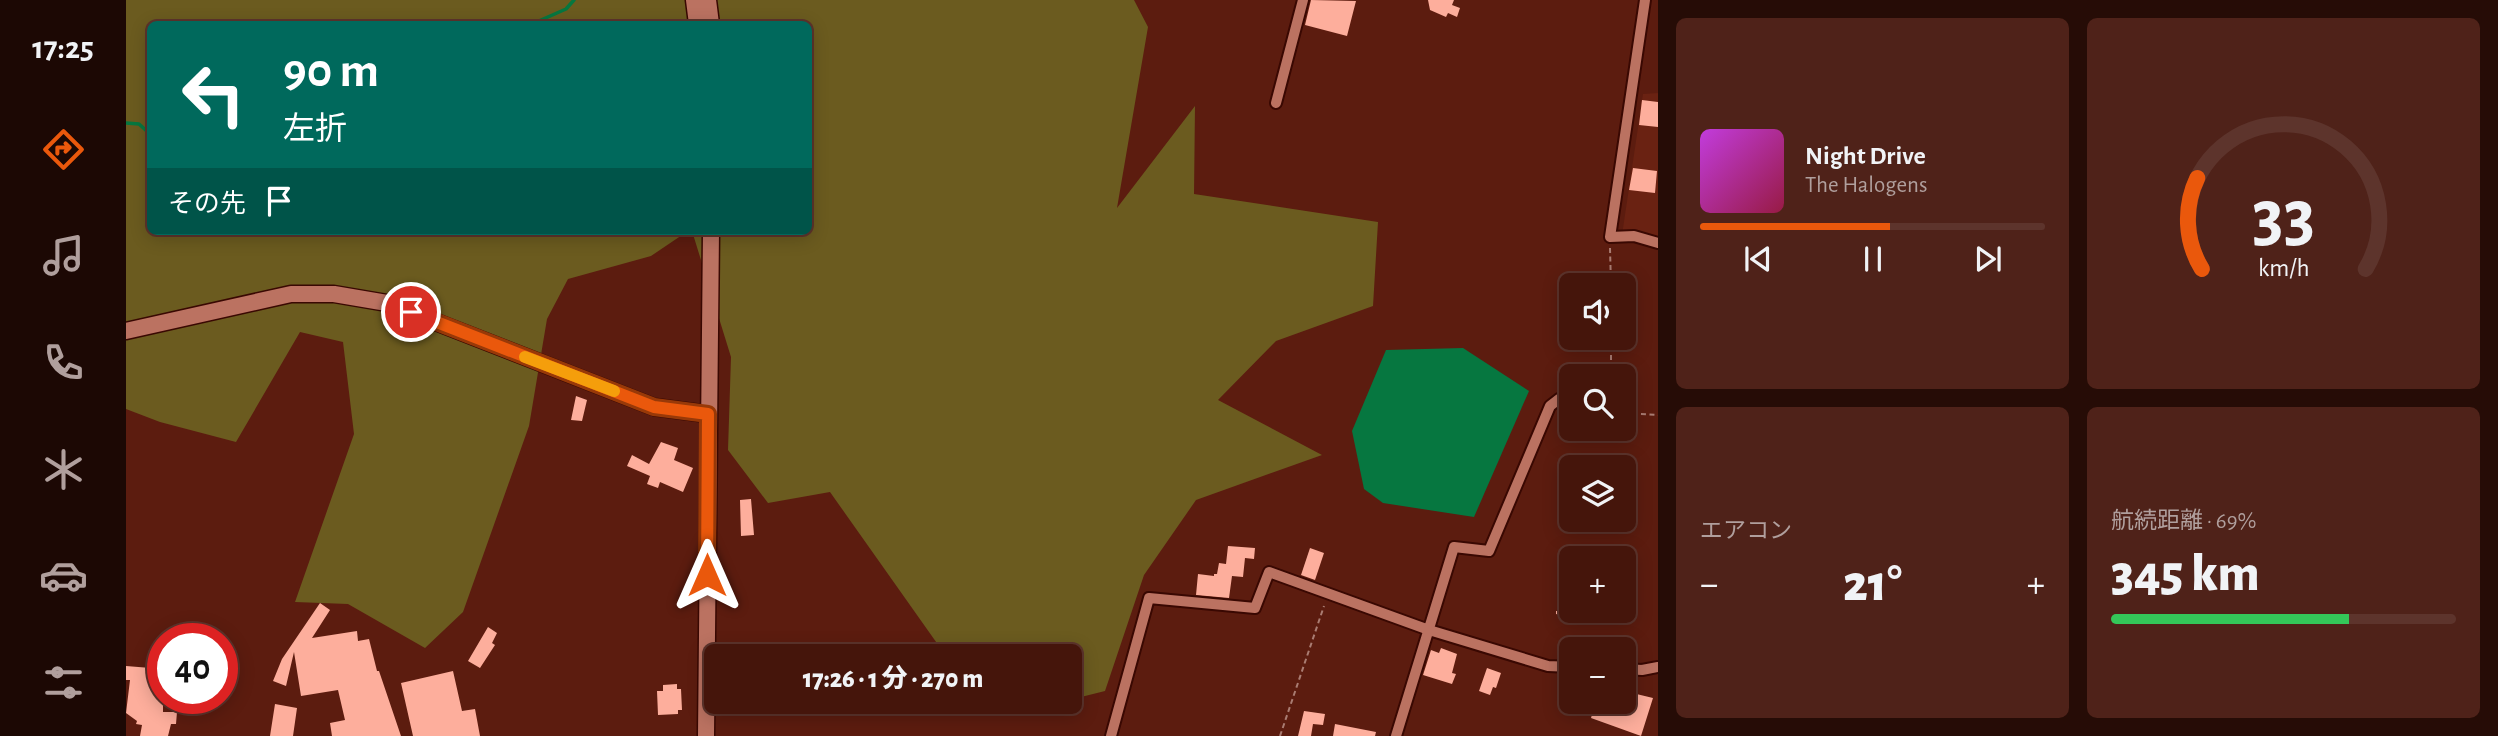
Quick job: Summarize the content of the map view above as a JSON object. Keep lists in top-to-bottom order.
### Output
{
  "page": {
    "tabs": "17:25",
    "turn": ["90 m", "左折"],
    "song": ["Night Drive", "The Halogens"],
    "then": "その先",
    "map_buttons": ["+", "−"],
    "tile": [
      "エアコン",
      ["航続距離 · 69%", "345 km"]
    ],
    "heat": ["−", "21°", "+"],
    "limit": "40",
    "trip": "17:26 · 1 分 · 270 m",
    "gauge": ["33", "km/h"]
  }
}
